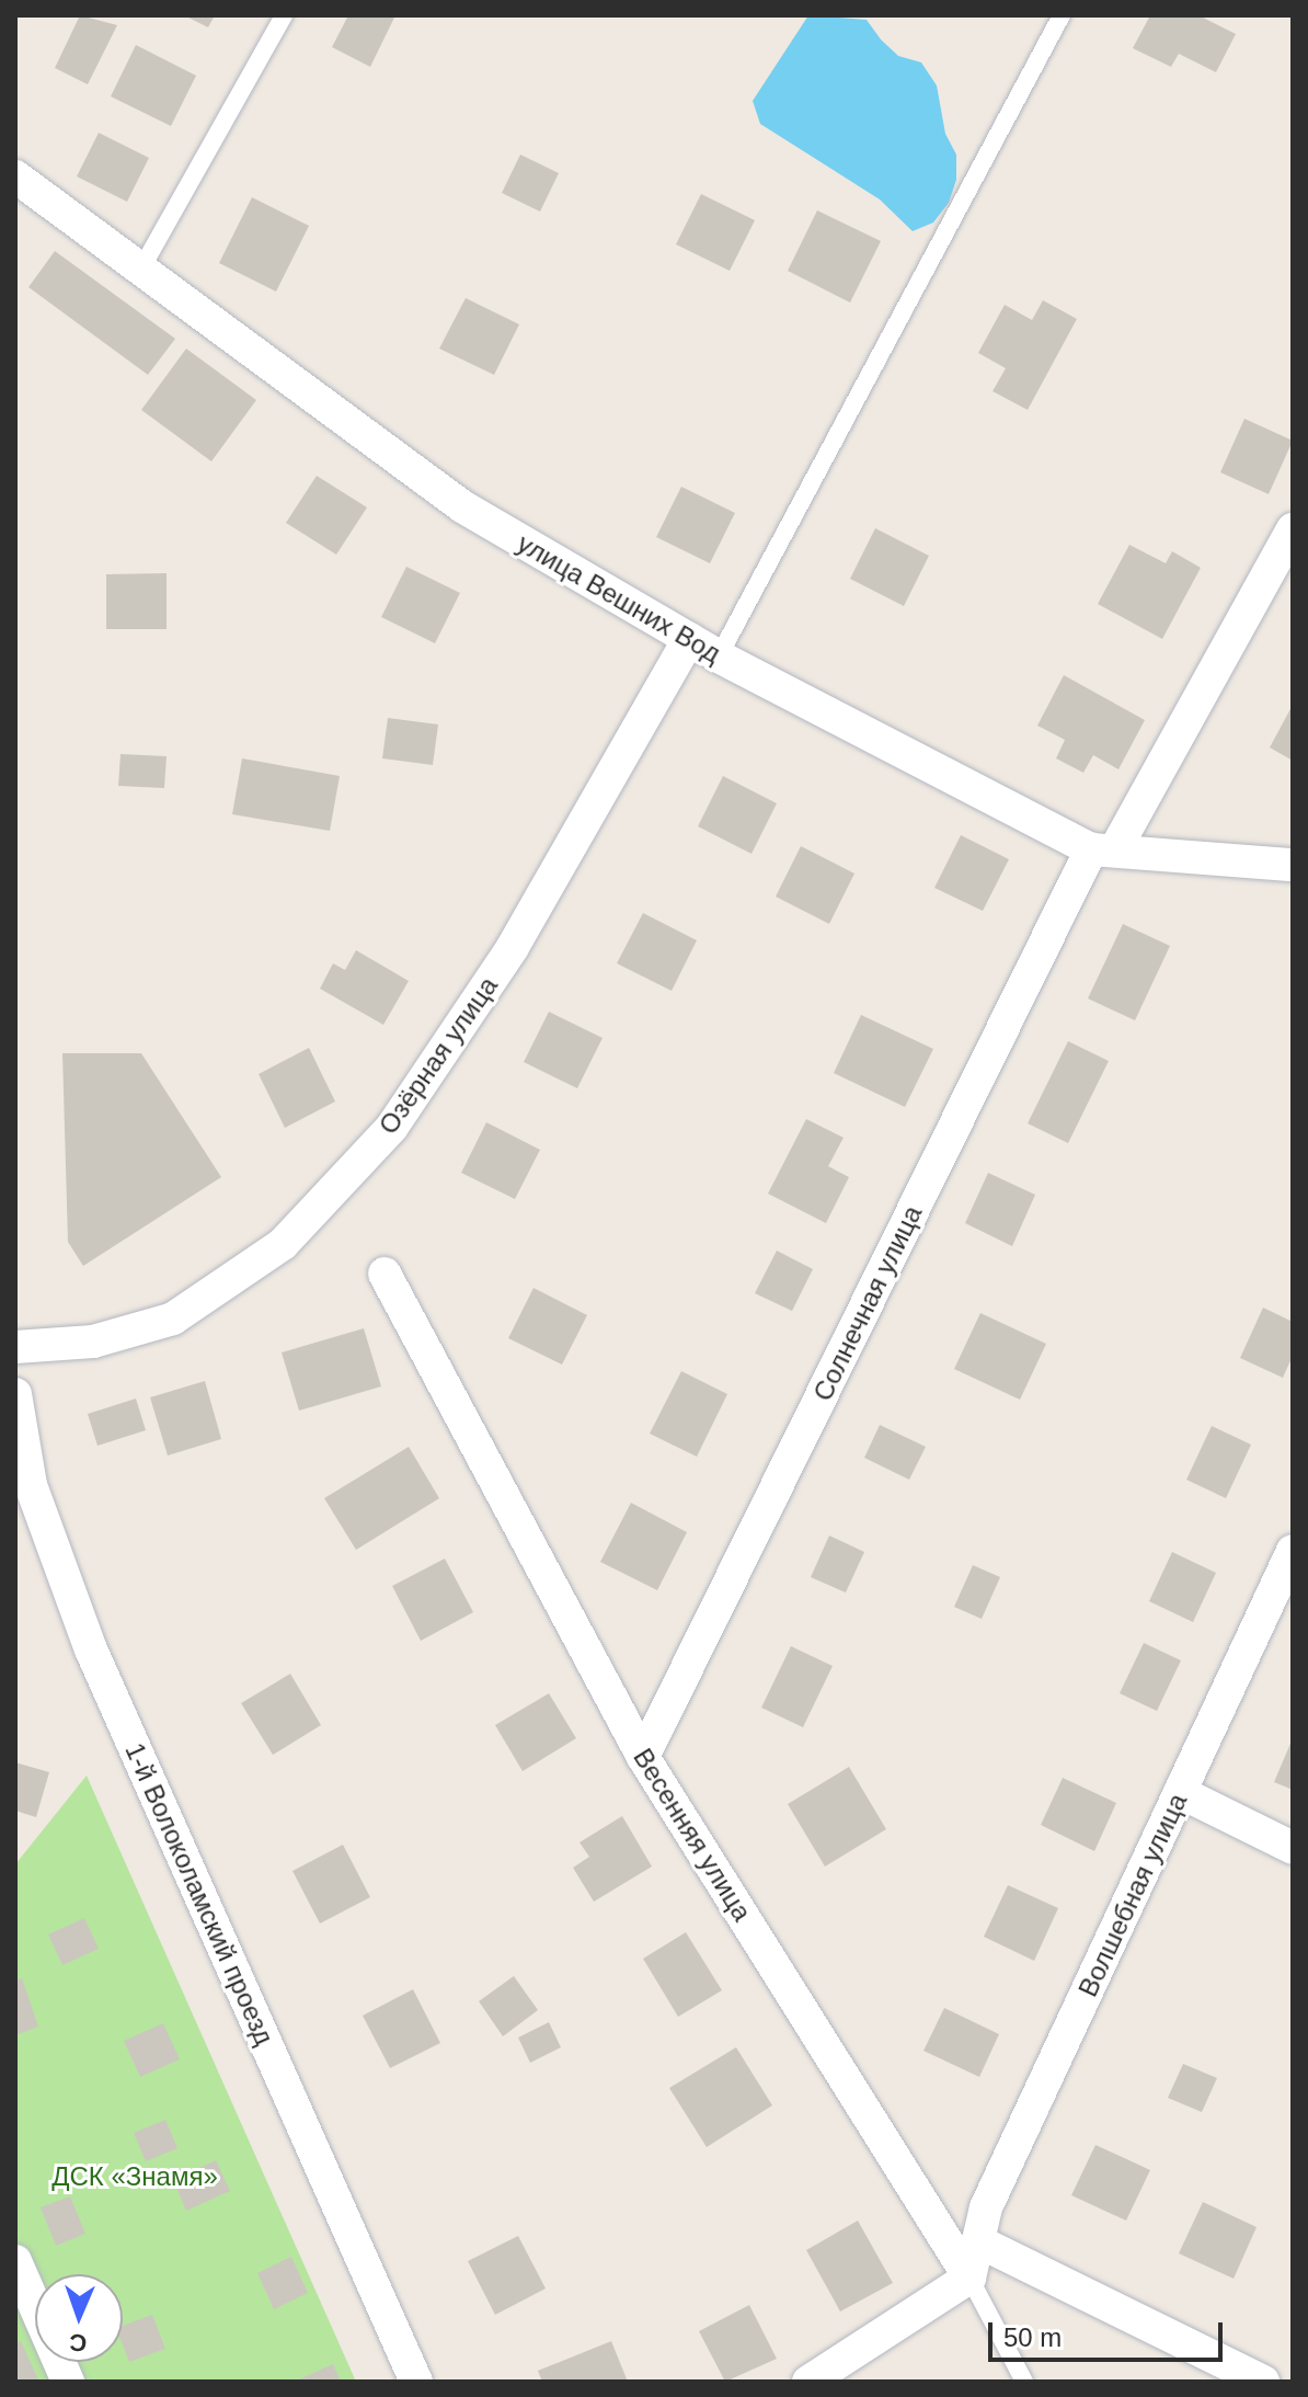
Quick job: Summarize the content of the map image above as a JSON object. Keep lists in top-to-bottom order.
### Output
{
  "streets": {
    "street": [
      "улица Вешних Вод",
      "Озёрная улица",
      "Солнечная улица",
      "Весенняя улица",
      "1-й Волоколамский проезд",
      "Волшебная улица"
    ]
  },
  "crossings": [
    ["улица Вешних Вод", "Озёрная улица"],
    ["улица Вешних Вод", "Солнечная улица"],
    ["Солнечная улица", "Весенняя улица"],
    ["Весенняя улица", "Волшебная улица"]
  ],
  "parks": ["ДСК «Знамя»"],
  "scale_bar": "50 m",
  "north": "bottom"
}
